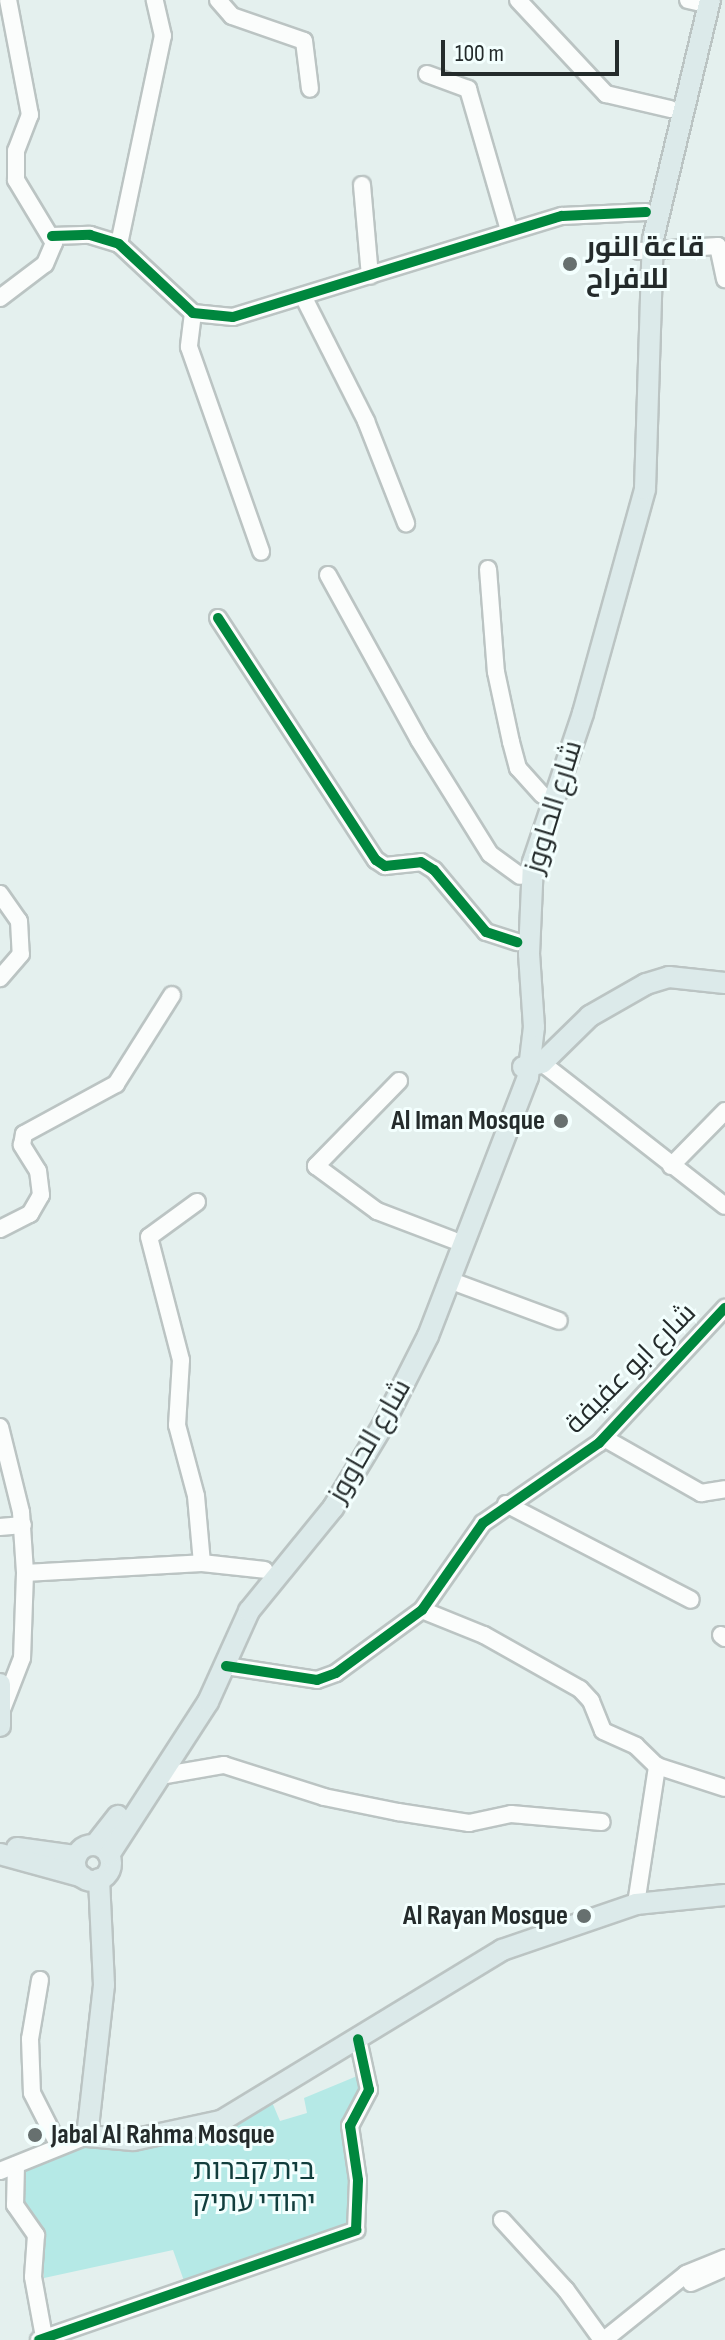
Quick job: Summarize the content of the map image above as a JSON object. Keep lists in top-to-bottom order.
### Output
{
  "streets": {
    "main road": ["شارع الحاووز"],
    "street": ["شارع ابو عفيفة"]
  },
  "crossings": [
    ["شارع الحاووز", "شارع ابو عفيفة"]
  ],
  "parks": ["בית קברות יהודי עתיק"],
  "places": [
    "قاعة النور للافراح",
    "Al Iman Mosque",
    "Al Rayan Mosque",
    "Jabal Al Rahma Mosque"
  ],
  "scale_bar": "100 m"
}
